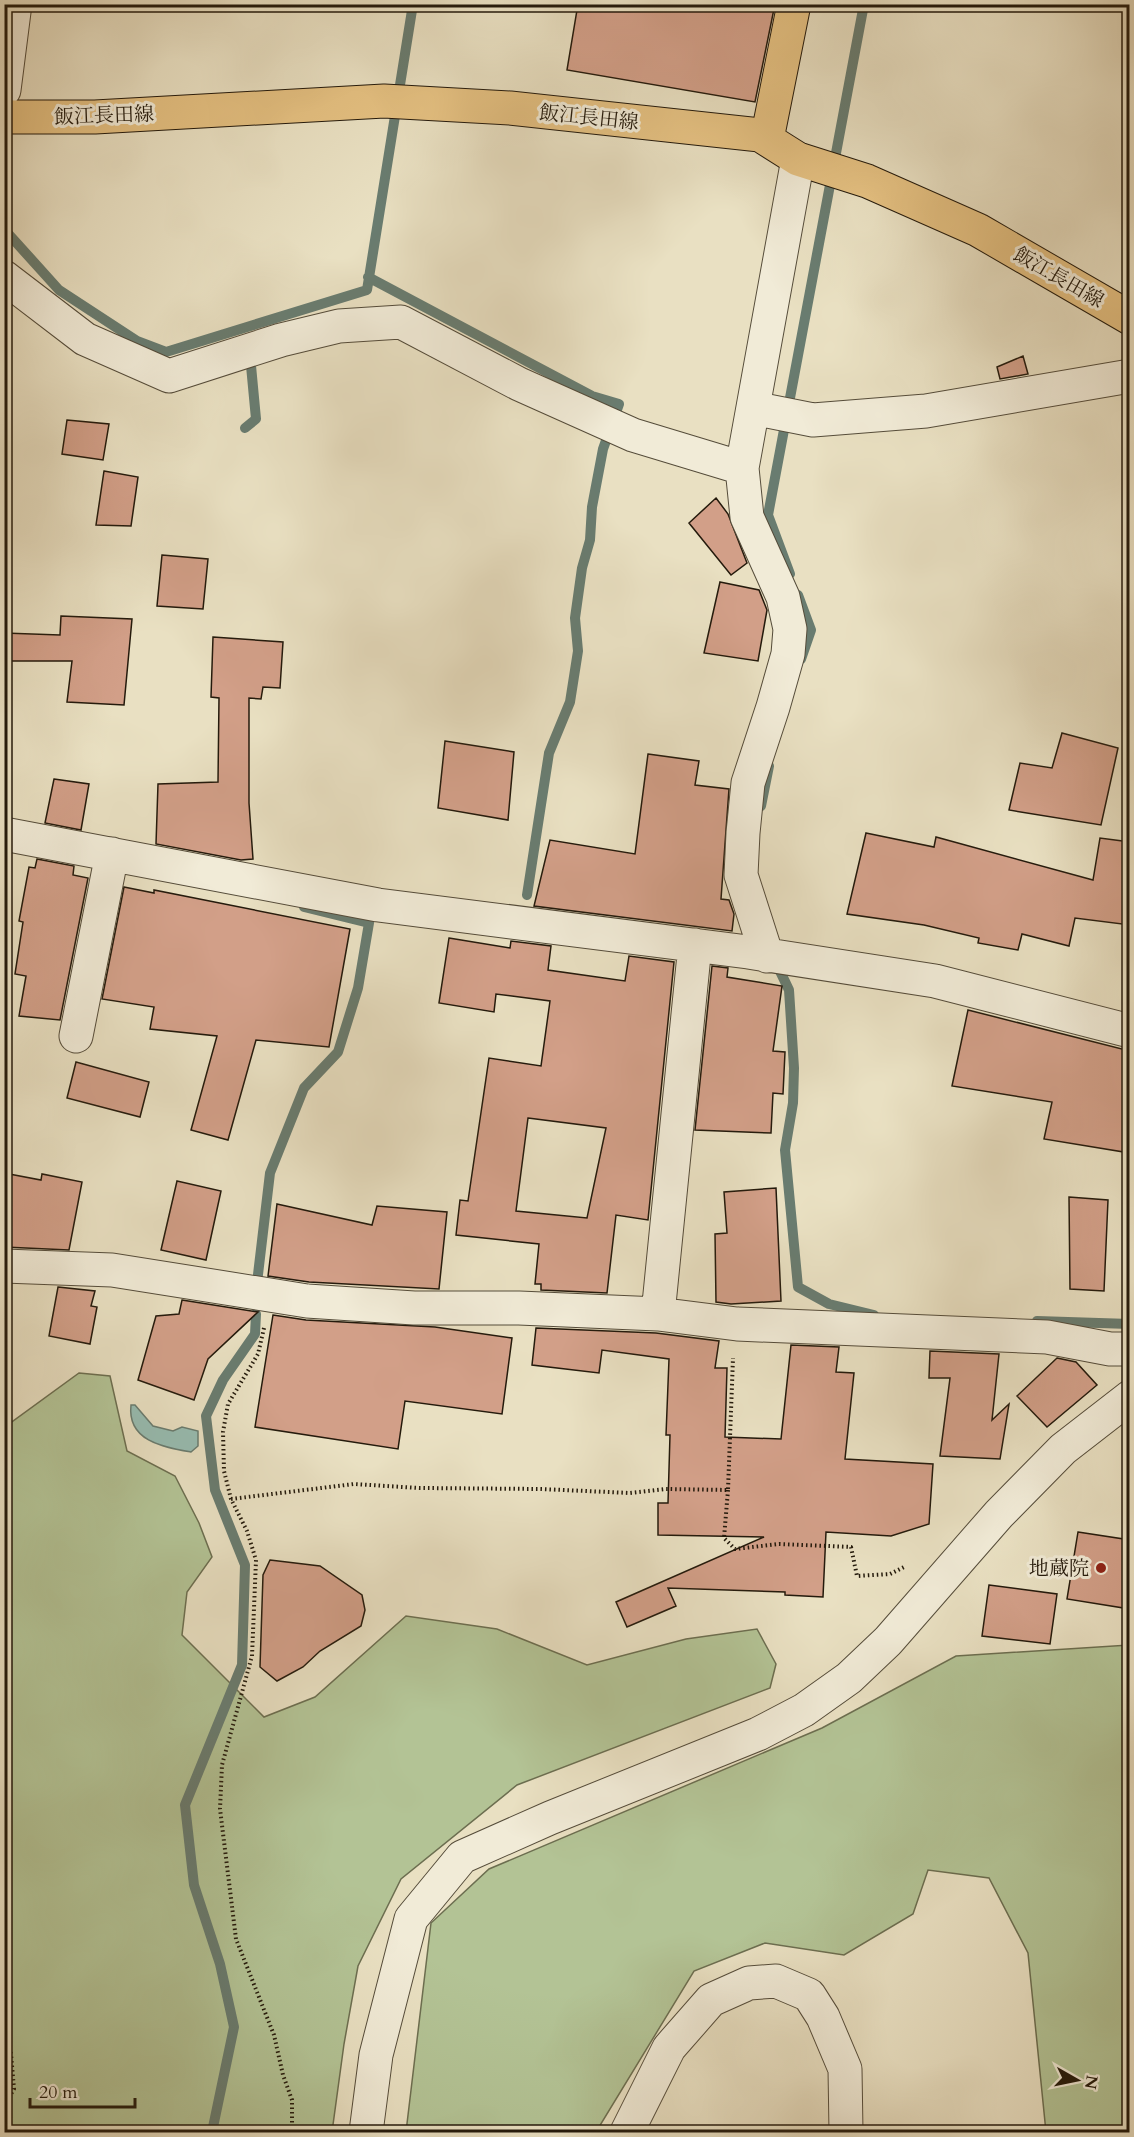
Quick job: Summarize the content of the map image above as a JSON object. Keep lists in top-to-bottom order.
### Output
{
  "streets": {
    "main road": ["飯江長田線"]
  },
  "places": ["地蔵院"],
  "scale_bar": "20 m",
  "north": "right"
}
